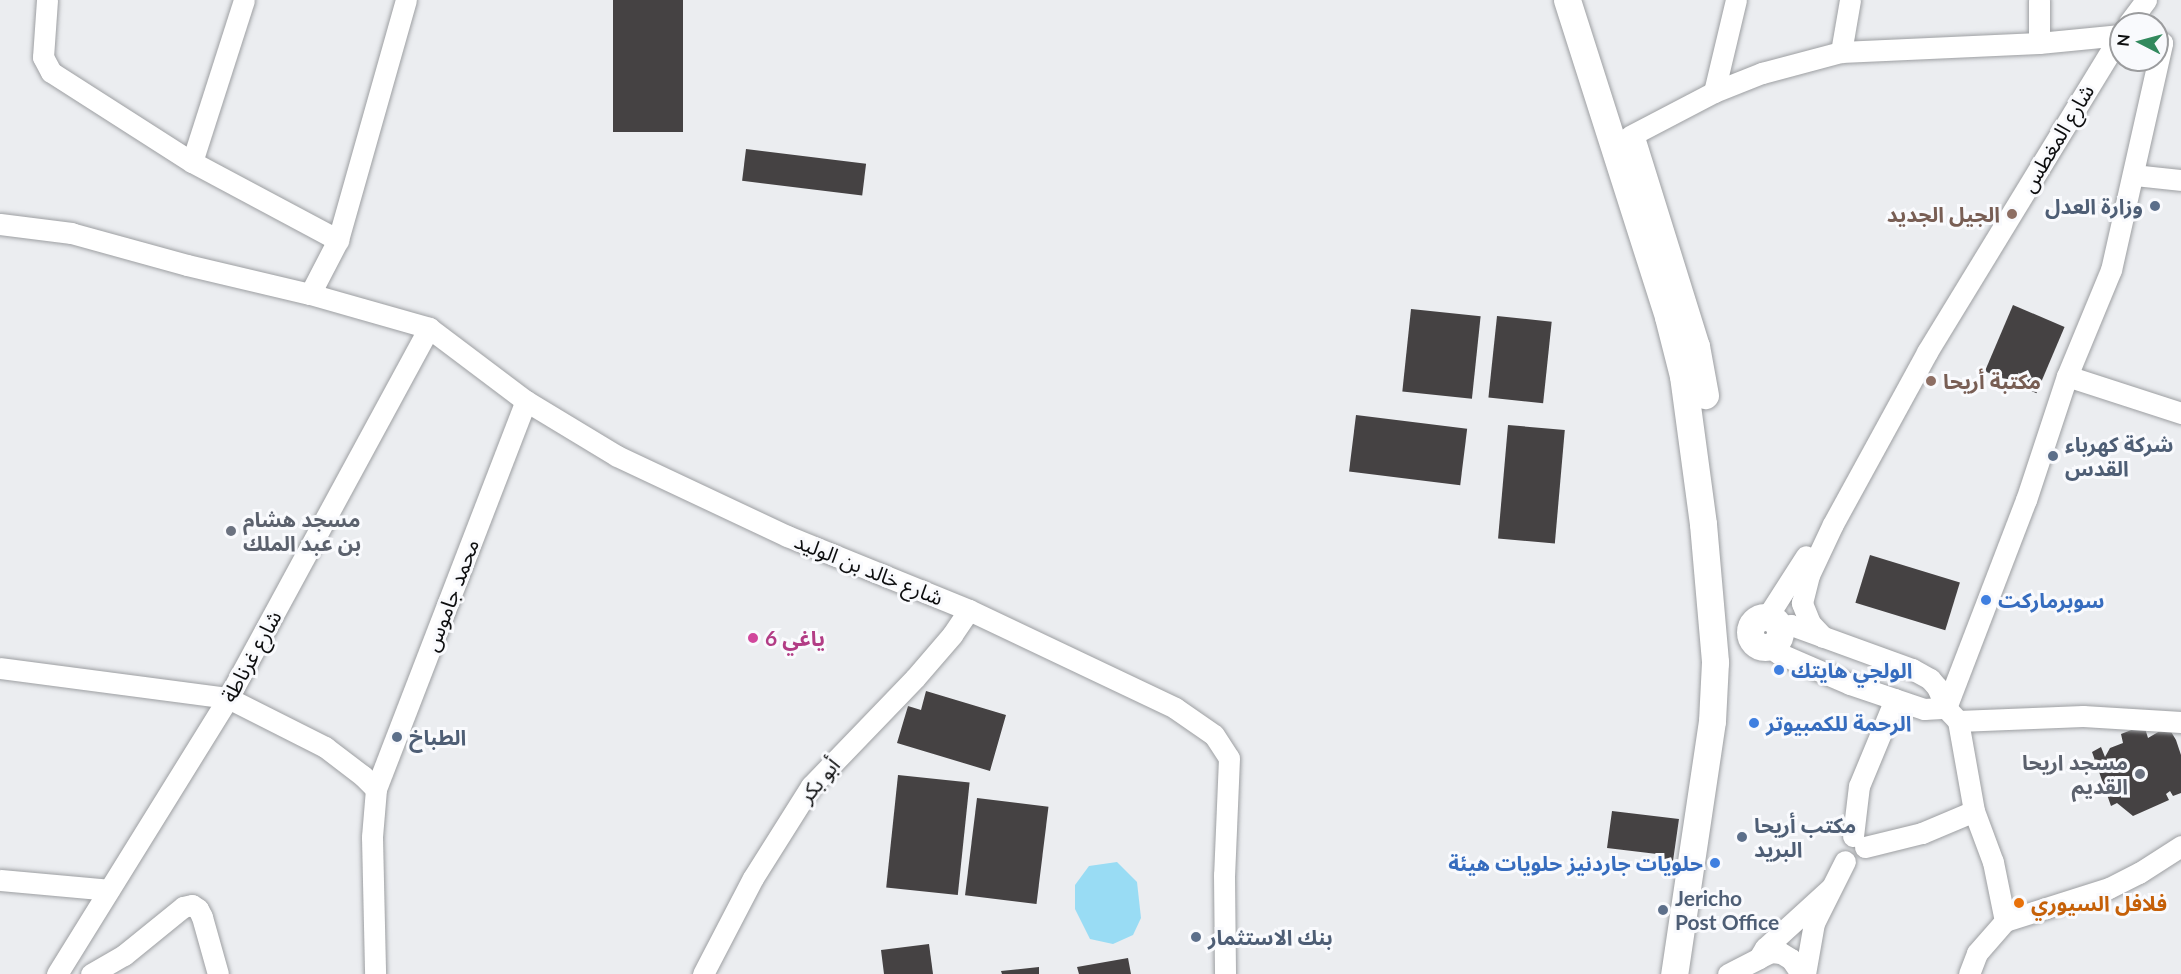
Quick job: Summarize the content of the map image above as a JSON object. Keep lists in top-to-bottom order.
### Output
{
  "streets": {
    "street": [
      "شارع المغطس",
      "شارع خالد بن الوليد",
      "محمد جاموس",
      "شارع غرناطة",
      "أبو بكر"
    ]
  },
  "crossings": [
    ["شارع خالد بن الوليد", "محمد جاموس"],
    ["شارع خالد بن الوليد", "شارع غرناطة"],
    ["شارع خالد بن الوليد", "أبو بكر"]
  ],
  "places": [
    "وزارة العدل",
    "الجيل الجديد",
    "مكتبة أريحا",
    "شركة كهرباء القدس",
    "مسجد هشام بن عبد الملك",
    "سوبرماركت",
    "ياغي 6",
    "الولجي هايتك",
    "الرحمة للكمبيوتر",
    "الطباخ",
    "مسجد اريحا القديم",
    "مكتب أريحا البريد",
    "حلويات جاردنيز حلويات هيئة",
    "فلافل السيوري",
    "Jericho Post Office",
    "بنك الاستثمار"
  ],
  "north": "left"
}
